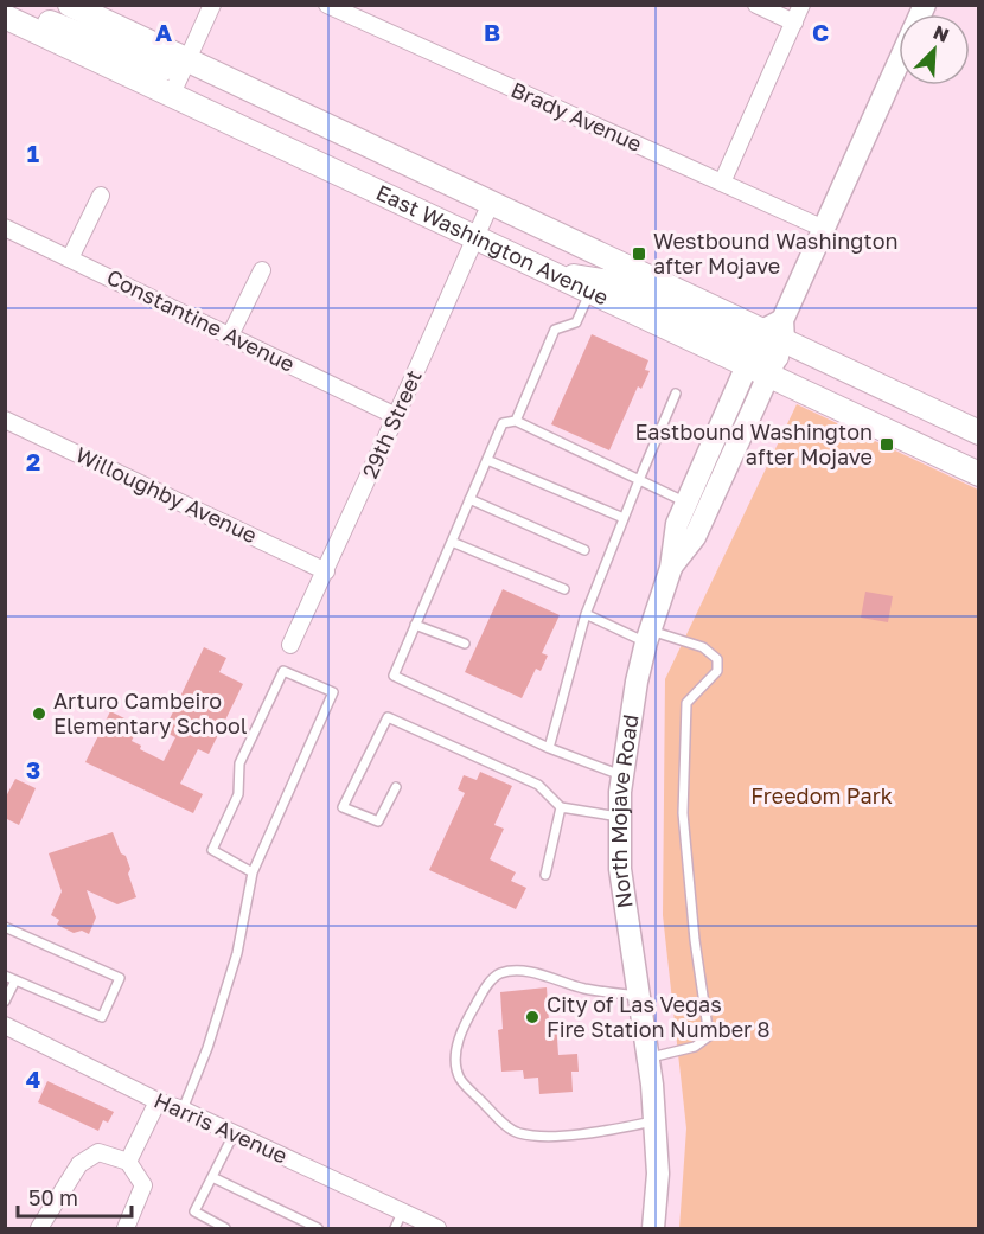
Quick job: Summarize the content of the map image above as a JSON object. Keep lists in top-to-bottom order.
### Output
{
  "streets": {
    "main road": ["East Washington Avenue"],
    "street": [
      "Brady Avenue",
      "Constantine Avenue",
      "29th Street",
      "Willoughby Avenue",
      "North Mojave Road",
      "Harris Avenue"
    ]
  },
  "crossings": [
    ["Brady Avenue", "North Mojave Road"],
    ["East Washington Avenue", "29th Street"],
    ["East Washington Avenue", "North Mojave Road"],
    ["Constantine Avenue", "29th Street"],
    ["29th Street", "Willoughby Avenue"]
  ],
  "parks": ["Freedom Park"],
  "places": {
    "transit": ["Westbound Washington after Mojave", "Eastbound Washington after Mojave"],
    "other": ["Arturo Cambeiro Elementary School", "City of Las Vegas Fire Station Number 8"]
  },
  "scale_bar": "50 m",
  "north": "top right",
  "grid": {
    "columns": ["A", "B", "C"],
    "rows": [
      "1",
      "2",
      "3",
      "4"
    ]
  }
}
